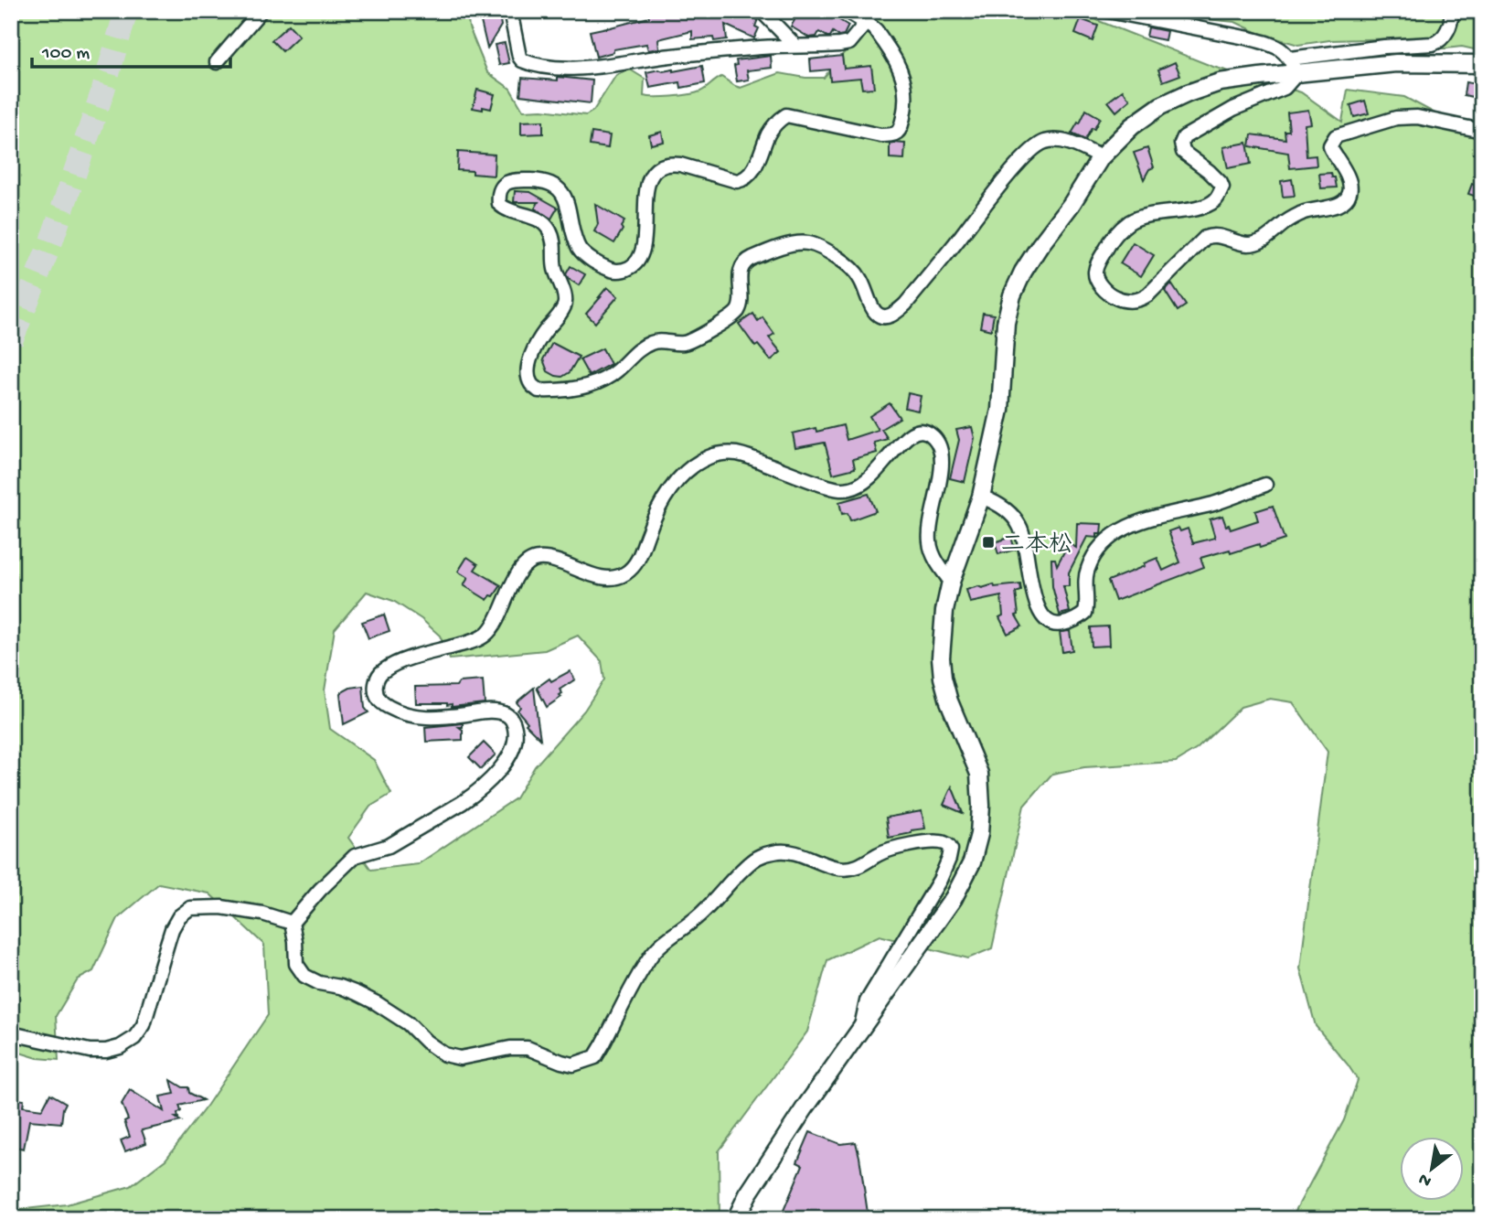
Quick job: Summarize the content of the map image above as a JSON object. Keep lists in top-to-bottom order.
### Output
{
  "places": {
    "transit": ["二本松"]
  },
  "scale_bar": "100 m",
  "north": "bottom left"
}
